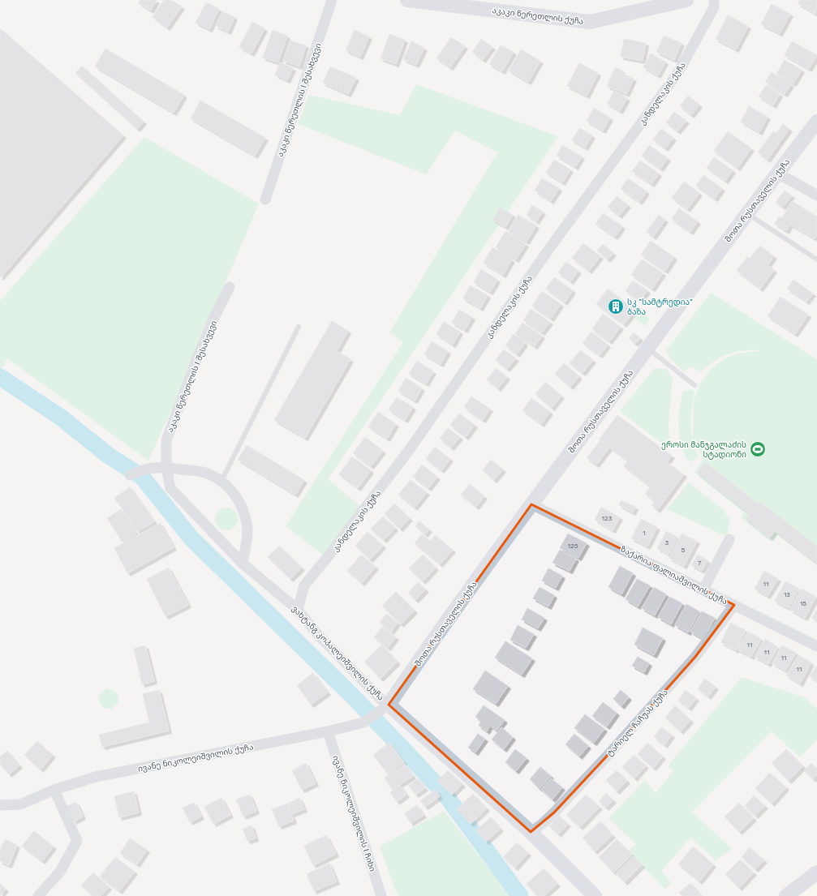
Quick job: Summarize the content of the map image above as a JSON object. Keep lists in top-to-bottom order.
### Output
{
  "streets": {
    "street": [
      "აკაკი წერეთლის ქუჩა",
      "კანდელაკის ქუჩა",
      "აკაკი წერეთლის I შესახვევი",
      "შოთა რუსთაველის ქუჩა",
      "ზაქარია ფალიაშვილის ქუჩა",
      "ვახტანგ კოპალეიშვილის ქუჩა",
      "ტარიელ ჩაჩუას ქუჩა",
      "ივანე ნიკოლეიშვილის ქუჩა",
      "ივანე ნიკოლეიშვილის I ჩიხი"
    ]
  },
  "crossings": [
    ["კანდელაკის ქუჩა", "ვახტანგ კოპალეიშვილის ქუჩა"],
    ["აკაკი წერეთლის I შესახვევი", "ვახტანგ კოპალეიშვილის ქუჩა"],
    ["შოთა რუსთაველის ქუჩა", "ზაქარია ფალიაშვილის ქუჩა"],
    ["შოთა რუსთაველის ქუჩა", "ვახტანგ კოპალეიშვილის ქუჩა"],
    ["შოთა რუსთაველის ქუჩა", "ივანე ნიკოლეიშვილის ქუჩა"],
    ["ზაქარია ფალიაშვილის ქუჩა", "ტარიელ ჩაჩუას ქუჩა"],
    ["ვახტანგ კოპალეიშვილის ქუჩა", "ტარიელ ჩაჩუას ქუჩა"],
    ["ვახტანგ კოპალეიშვილის ქუჩა", "ივანე ნიკოლეიშვილის ქუჩა"],
    ["ივანე ნიკოლეიშვილის ქუჩა", "ივანე ნიკოლეიშვილის I ჩიხი"]
  ],
  "places": {
    "building": ["სკ \"სამტრედია\" ბაზა"],
    "sports": ["ეროსი მანჯგალაძის სტადიონი"]
  },
  "house_numbers": [
    "123",
    "1",
    "3",
    "125",
    "5",
    "7",
    "11",
    "13",
    "15",
    "11",
    "11",
    "11",
    "11"
  ]
}
